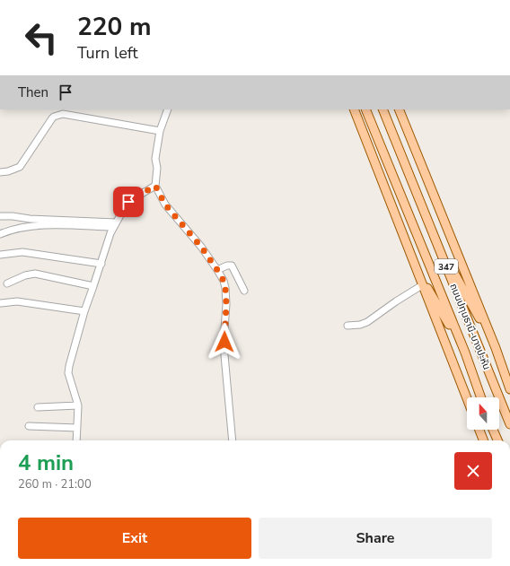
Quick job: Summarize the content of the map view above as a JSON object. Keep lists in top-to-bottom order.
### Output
{
  "streets": {
    "main road": ["347", "ถนนปทุมธานี-บางปะหัน"]
  },
  "north": "top",
  "page": {
    "turn": ["220 m", "Turn left"],
    "then": "Then",
    "heading": ["4 min", "260 m · 21:00"],
    "buttons": ["Exit", "Share"]
  }
}
